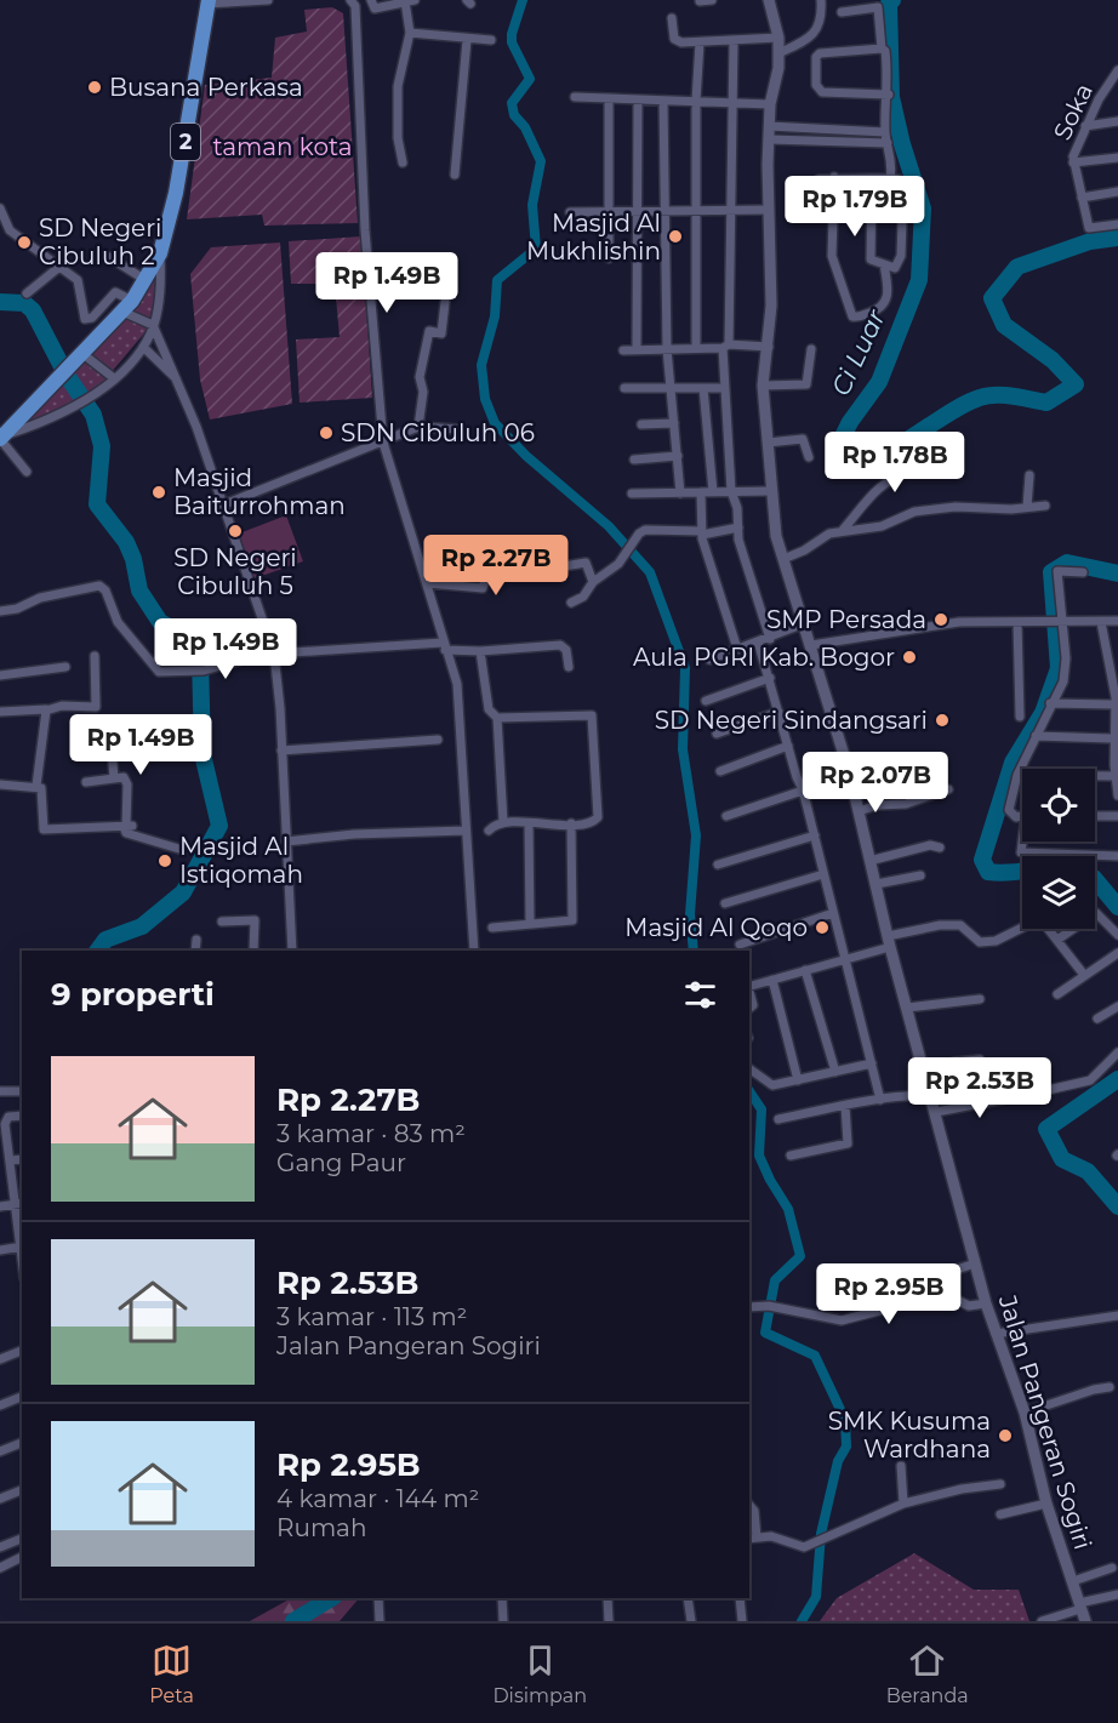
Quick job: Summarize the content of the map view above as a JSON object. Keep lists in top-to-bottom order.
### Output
{
  "streets": {
    "highway": ["2"],
    "street": ["Soka", "Jalan Pangeran Sogiri"]
  },
  "water": ["Ci Luar"],
  "parks": ["taman kota"],
  "places": [
    "Busana Perkasa",
    "Masjid Al Mukhlishin",
    "SD Negeri Cibuluh 2",
    "SDN Cibuluh 06",
    "Masjid Baiturrohman",
    "SD Negeri Cibuluh 5",
    "SMP Persada",
    "Aula PGRI Kab. Bogor",
    "SD Negeri Sindangsari",
    "Masjid Al Istiqomah",
    "Masjid Al Qoqo",
    "SMK Kusuma Wardhana"
  ],
  "page": {
    "price": [
      "Rp 1.79B",
      "Rp 1.49B",
      "Rp 1.78B",
      "Rp 2.27B",
      "Rp 1.49B",
      "Rp 1.49B",
      "Rp 2.07B",
      "Rp 2.53B",
      "Rp 2.95B"
    ],
    "heading": "9 properti",
    "list": [
      {
        "name": "Rp 2.27B",
        "note": "3 kamar · 83 m² · Gang Paur"
      },
      {
        "name": "Rp 2.53B",
        "note": "3 kamar · 113 m² · Jalan Pangeran Sogiri"
      },
      {
        "name": "Rp 2.95B",
        "note": "4 kamar · 144 m² · Rumah"
      }
    ],
    "tabs": ["Peta", "Disimpan", "Beranda"]
  }
}
